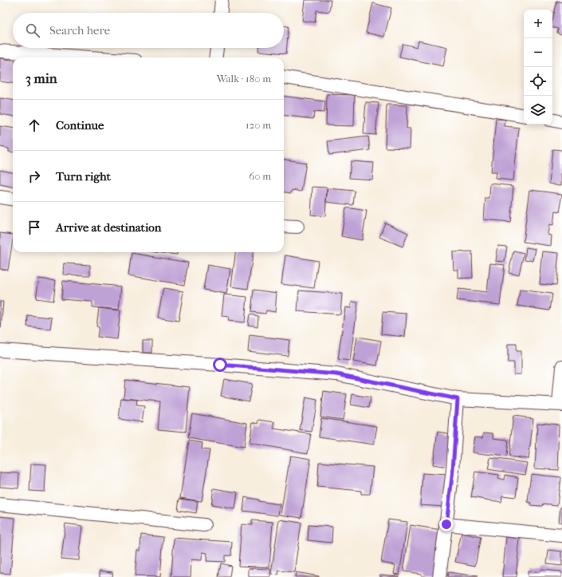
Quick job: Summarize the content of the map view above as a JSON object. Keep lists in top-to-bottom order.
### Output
{
  "page": {
    "map_buttons": ["+", "−"],
    "search": "Search here",
    "heading": ["3 min", "Walk · 180 m"],
    "list": [
      ["Continue", "120 m"],
      ["Turn right", "60 m"],
      "Arrive at destination"
    ]
  }
}
